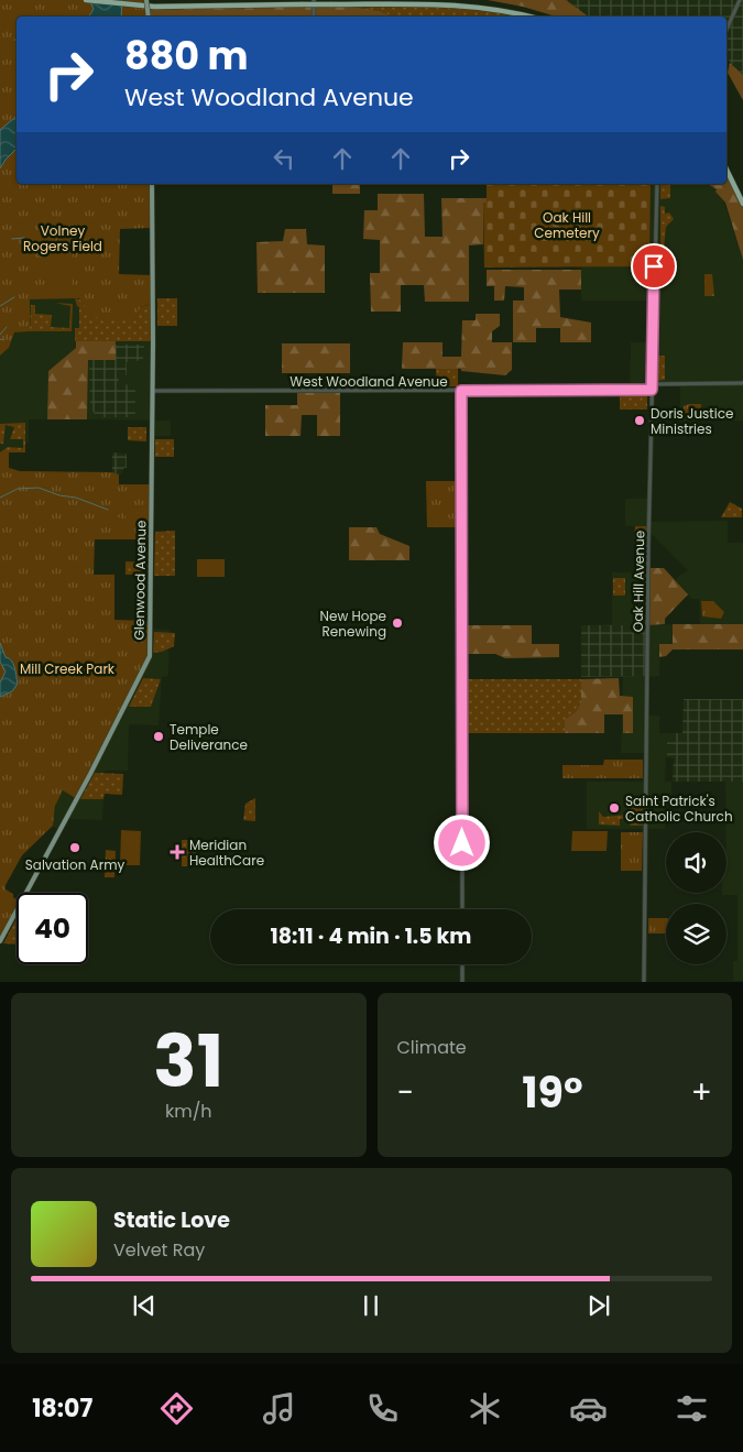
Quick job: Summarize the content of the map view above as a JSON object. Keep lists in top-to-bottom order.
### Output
{
  "streets": {
    "main road": ["Glenwood Avenue"],
    "street": ["West Woodland Avenue", "Oak Hill Avenue"]
  },
  "crossings": [
    ["West Woodland Avenue", "Glenwood Avenue"],
    ["West Woodland Avenue", "Oak Hill Avenue"]
  ],
  "parks": ["Oak Hill Cemetery", "Volney Rogers Field", "Mill Creek Park"],
  "places": {
    "other": [
      "Doris Justice Ministries",
      "New Hope Renewing",
      "Temple Deliverance",
      "Saint Patrick's Catholic Church",
      "Salvation Army"
    ],
    "health": ["Meridian HealthCare"]
  },
  "page": {
    "turn": ["880 m", "West Woodland Avenue"],
    "limit": "40",
    "trip": "18:11 · 4 min · 1.5 km",
    "tile": [
      ["31", "km/h"],
      "Climate"
    ],
    "heat": ["−", "19°", "+"],
    "song": ["Static Love", "Velvet Ray"],
    "tabs": "18:07"
  }
}
